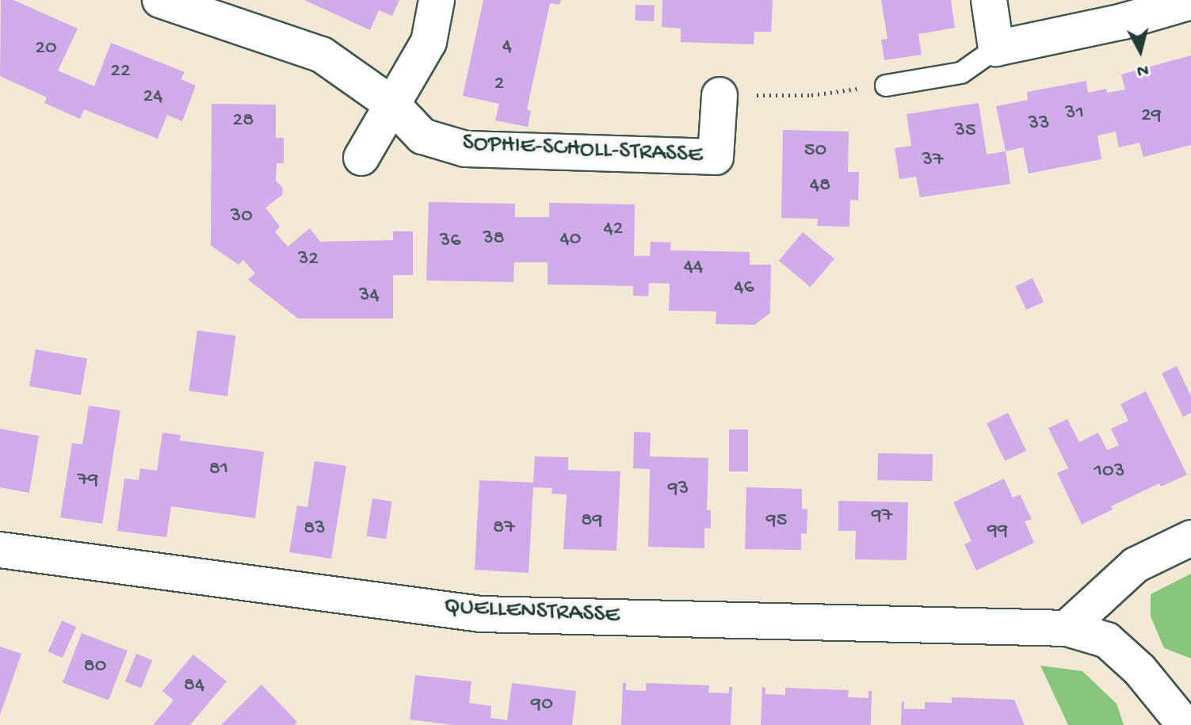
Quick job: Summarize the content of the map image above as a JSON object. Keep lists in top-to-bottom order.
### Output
{
  "streets": {
    "street": ["SOPHIE-SCHOLL-STRASSE", "QUELLENSTRASSE"]
  },
  "house_numbers": [
    "4",
    "20",
    "22",
    "2",
    "24",
    "31",
    "29",
    "28",
    "33",
    "35",
    "50",
    "37",
    "48",
    "30",
    "42",
    "38",
    "40",
    "36",
    "32",
    "44",
    "46",
    "34",
    "81",
    "103",
    "79",
    "93",
    "97",
    "89",
    "95",
    "87",
    "83",
    "99",
    "80",
    "84",
    "90"
  ],
  "north": "bottom"
}
